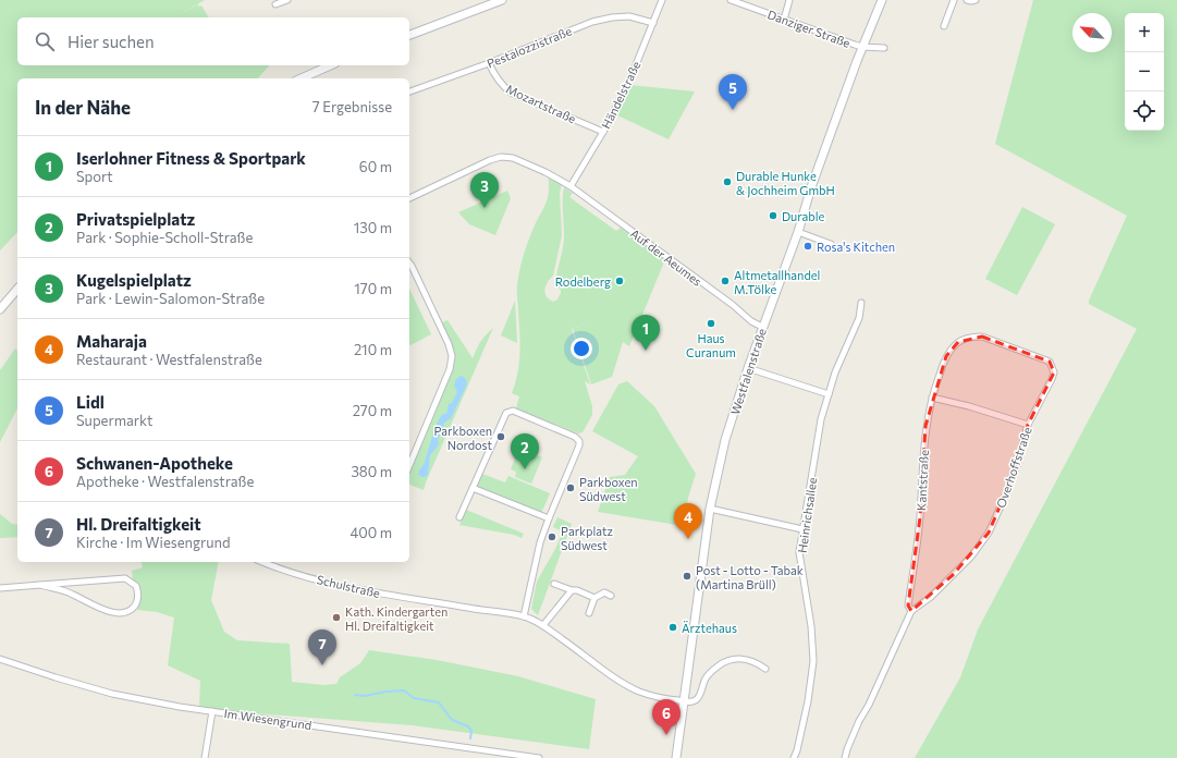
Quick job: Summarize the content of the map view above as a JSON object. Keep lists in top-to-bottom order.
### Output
{
  "streets": {
    "main road": ["Westfalenstraße"],
    "street": [
      "Danziger Straße",
      "Pestalozzistraße",
      "Händelstraße",
      "Mozartstraße",
      "Auf der Aeumes",
      "Overhoffstraße",
      "Kantstraße",
      "Heinrichsallee",
      "Schulstraße",
      "Im Wiesengrund"
    ]
  },
  "crossings": [
    ["Danziger Straße", "Westfalenstraße"],
    ["Pestalozzistraße", "Händelstraße"],
    ["Pestalozzistraße", "Mozartstraße"],
    ["Händelstraße", "Mozartstraße"],
    ["Händelstraße", "Auf der Aeumes"],
    ["Auf der Aeumes", "Westfalenstraße"],
    ["Westfalenstraße", "Schulstraße"],
    ["Overhoffstraße", "Kantstraße"]
  ],
  "places": [
    "Durable Hunke & Jochheim GmbH",
    "Durable",
    "Rosa's Kitchen",
    "Rodelberg",
    "Altmetallhandel M.Tölke",
    "Haus Curanum",
    "Parkboxen Nordost",
    "Parkboxen Südwest",
    "Parkplatz Südwest",
    "Post - Lotto - Tabak (Martina Brüll)",
    "Kath. Kindergarten Hl. Dreifaltigkeit",
    "Ärztehaus"
  ],
  "north": "top left",
  "page": {
    "map_buttons": ["+", "−"],
    "search": "Hier suchen",
    "pins": [
      "5",
      "3",
      "1",
      "2",
      "4",
      "7",
      "6"
    ],
    "heading": ["In der Nähe", "7 Ergebnisse"],
    "list": [
      {
        "mark": "1",
        "name": "Iserlohner Fitness & Sportpark",
        "note": "Sport",
        "value": "60 m"
      },
      {
        "mark": "2",
        "name": "Privatspielplatz",
        "note": "Park · Sophie-Scholl-Straße",
        "value": "130 m"
      },
      {
        "mark": "3",
        "name": "Kugelspielplatz",
        "note": "Park · Lewin-Salomon-Straße",
        "value": "170 m"
      },
      {
        "mark": "4",
        "name": "Maharaja",
        "note": "Restaurant · Westfalenstraße",
        "value": "210 m"
      },
      {
        "mark": "5",
        "name": "Lidl",
        "note": "Supermarkt",
        "value": "270 m"
      },
      {
        "mark": "6",
        "name": "Schwanen-Apotheke",
        "note": "Apotheke · Westfalenstraße",
        "value": "380 m"
      },
      {
        "mark": "7",
        "name": "Hl. Dreifaltigkeit",
        "note": "Kirche · Im Wiesengrund",
        "value": "400 m"
      }
    ]
  }
}
